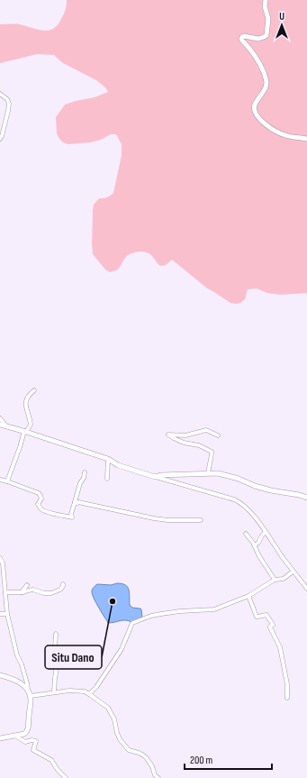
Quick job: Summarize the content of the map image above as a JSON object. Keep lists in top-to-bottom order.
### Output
{
  "places": ["Situ Dano"],
  "scale_bar": "200 m",
  "north": "top"
}
